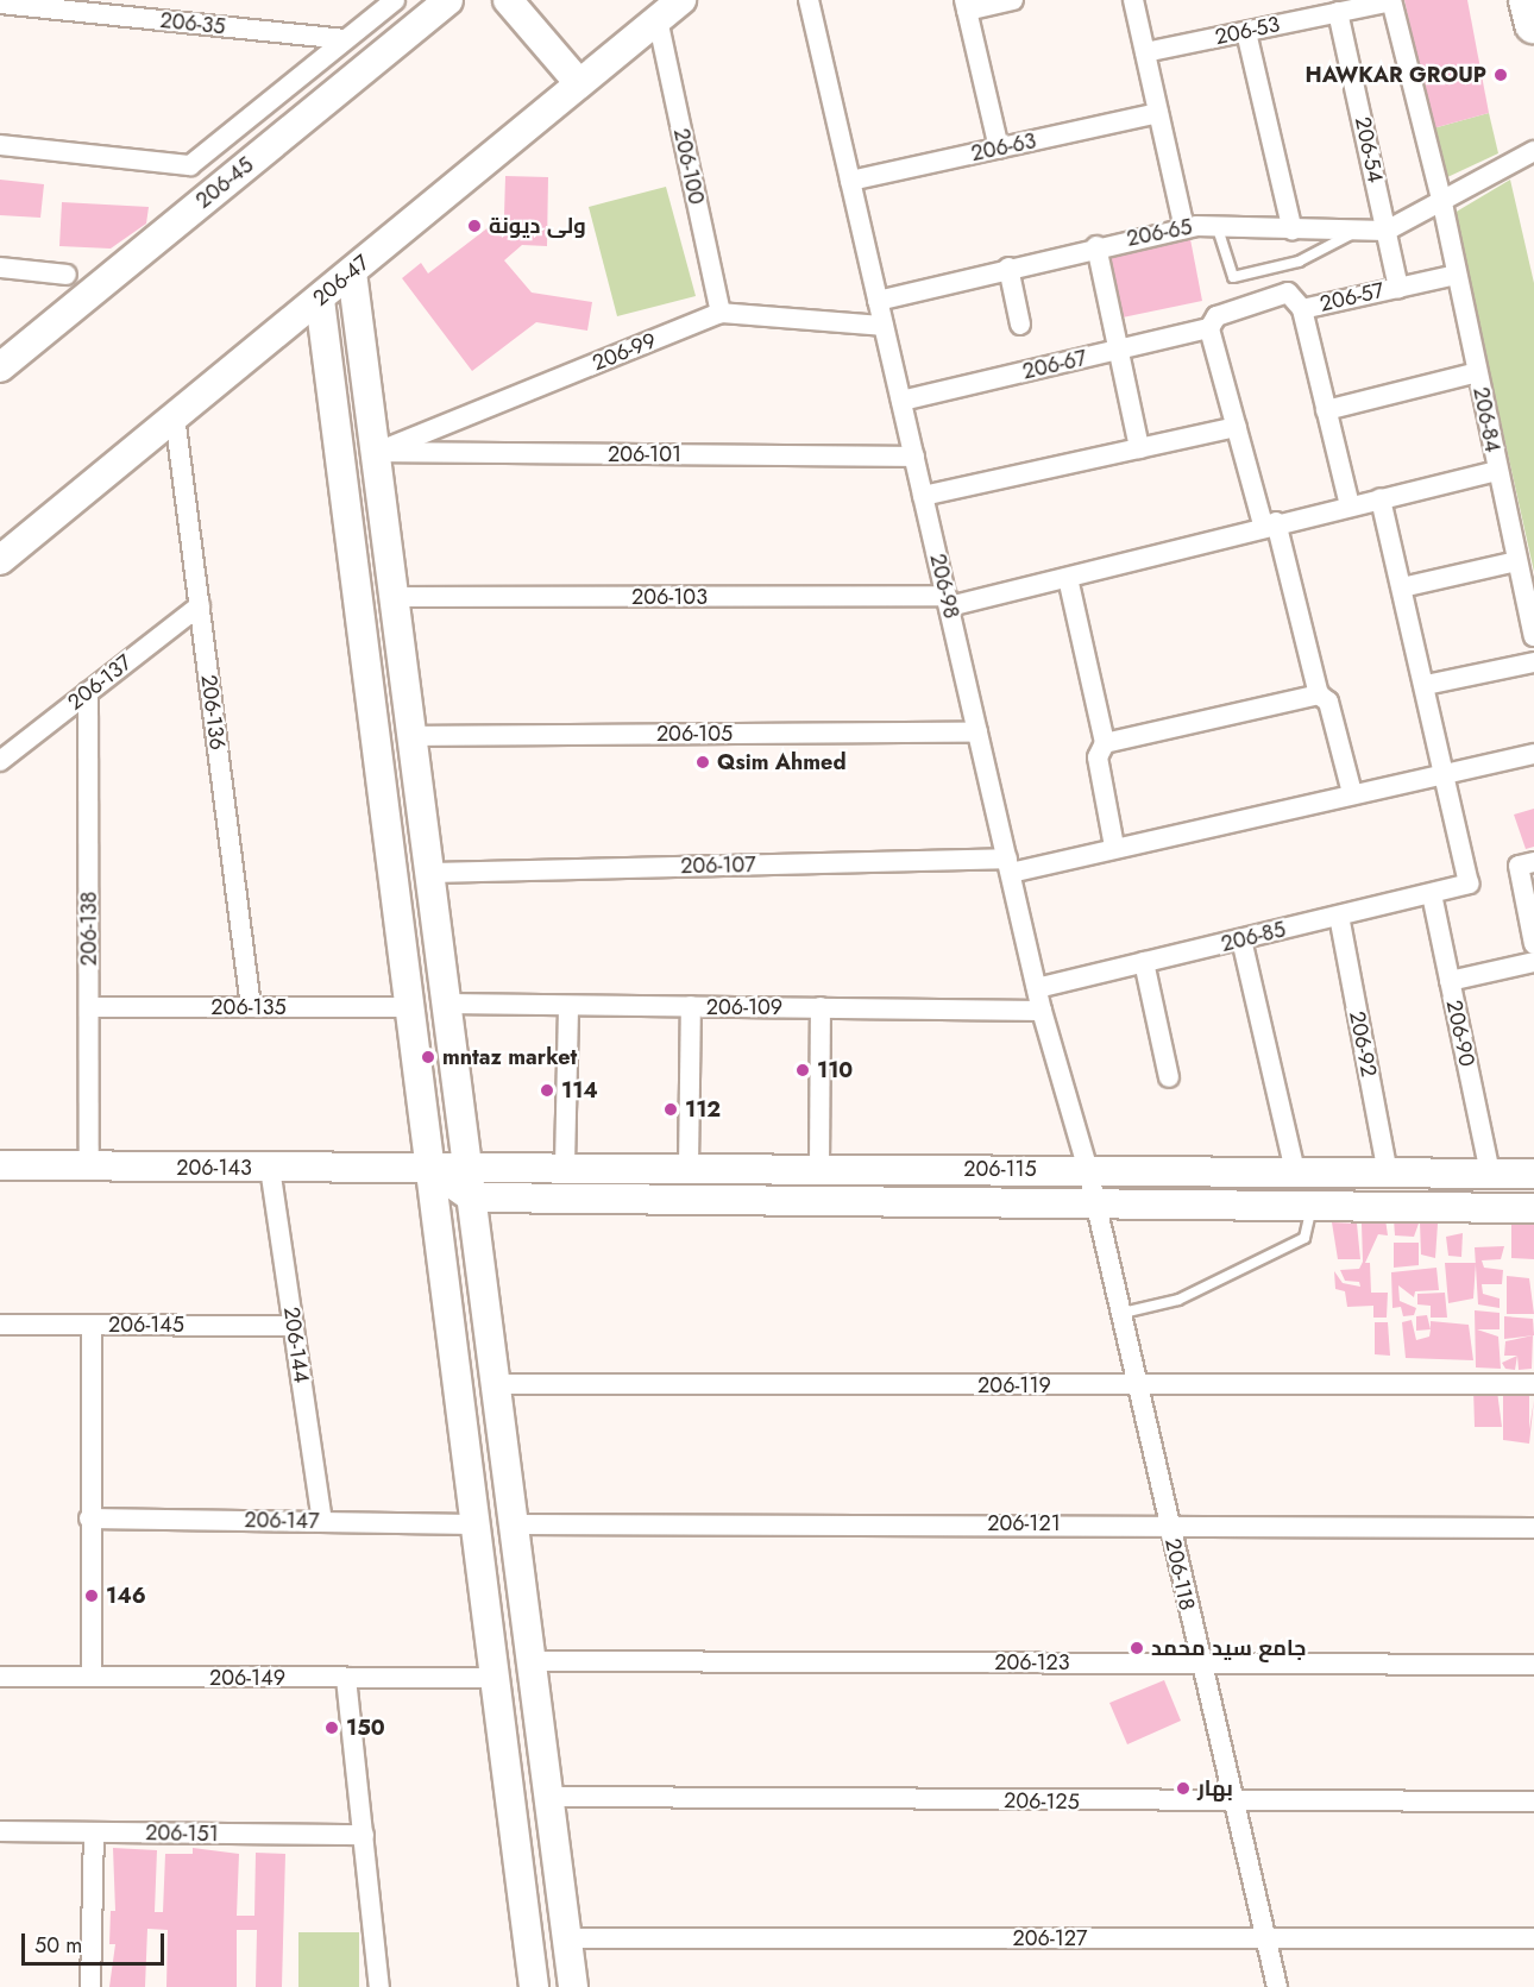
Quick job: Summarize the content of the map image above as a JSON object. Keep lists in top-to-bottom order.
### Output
{
  "streets": {
    "street": [
      "206-35",
      "206-53",
      "206-63",
      "206-54",
      "206-100",
      "206-45",
      "206-65",
      "206-47",
      "206-57",
      "206-99",
      "206-67",
      "206-84",
      "206-101",
      "206-98",
      "206-103",
      "206-137",
      "206-136",
      "206-105",
      "206-107",
      "206-138",
      "206-85",
      "206-135",
      "206-109",
      "206-90",
      "206-92",
      "206-143",
      "206-115",
      "206-145",
      "206-144",
      "206-119",
      "206-147",
      "206-121",
      "206-118",
      "206-123",
      "206-149",
      "206-125",
      "206-151",
      "206-127"
    ]
  },
  "crossings": [
    ["206-53", "206-54"],
    ["206-53", "206-84"],
    ["206-63", "206-98"],
    ["206-54", "206-65"],
    ["206-54", "206-57"],
    ["206-100", "206-47"],
    ["206-100", "206-99"],
    ["206-65", "206-84"],
    ["206-65", "206-98"],
    ["206-47", "206-136"],
    ["206-57", "206-67"],
    ["206-57", "206-84"],
    ["206-99", "206-101"],
    ["206-99", "206-98"],
    ["206-67", "206-98"],
    ["206-84", "206-103"],
    ["206-101", "206-98"],
    ["206-98", "206-103"],
    ["206-98", "206-105"],
    ["206-98", "206-107"],
    ["206-98", "206-85"],
    ["206-98", "206-109"],
    ["206-98", "206-115"],
    ["206-98", "206-118"],
    ["206-137", "206-136"],
    ["206-137", "206-138"],
    ["206-136", "206-135"],
    ["206-107", "206-85"],
    ["206-138", "206-135"],
    ["206-138", "206-143"],
    ["206-85", "206-90"],
    ["206-85", "206-92"],
    ["206-90", "206-115"],
    ["206-92", "206-115"],
    ["206-143", "206-115"],
    ["206-143", "206-144"],
    ["206-115", "206-118"],
    ["206-145", "206-144"],
    ["206-144", "206-147"],
    ["206-119", "206-118"],
    ["206-121", "206-118"],
    ["206-118", "206-123"],
    ["206-118", "206-125"],
    ["206-118", "206-127"]
  ],
  "places": [
    "HAWKAR GROUP",
    "ولی دیونة",
    "Qsim Ahmed",
    "mntaz market",
    "110",
    "114",
    "112",
    "146",
    "جامع سيد محمد",
    "150",
    "بهار"
  ],
  "scale_bar": "50 m"
}
